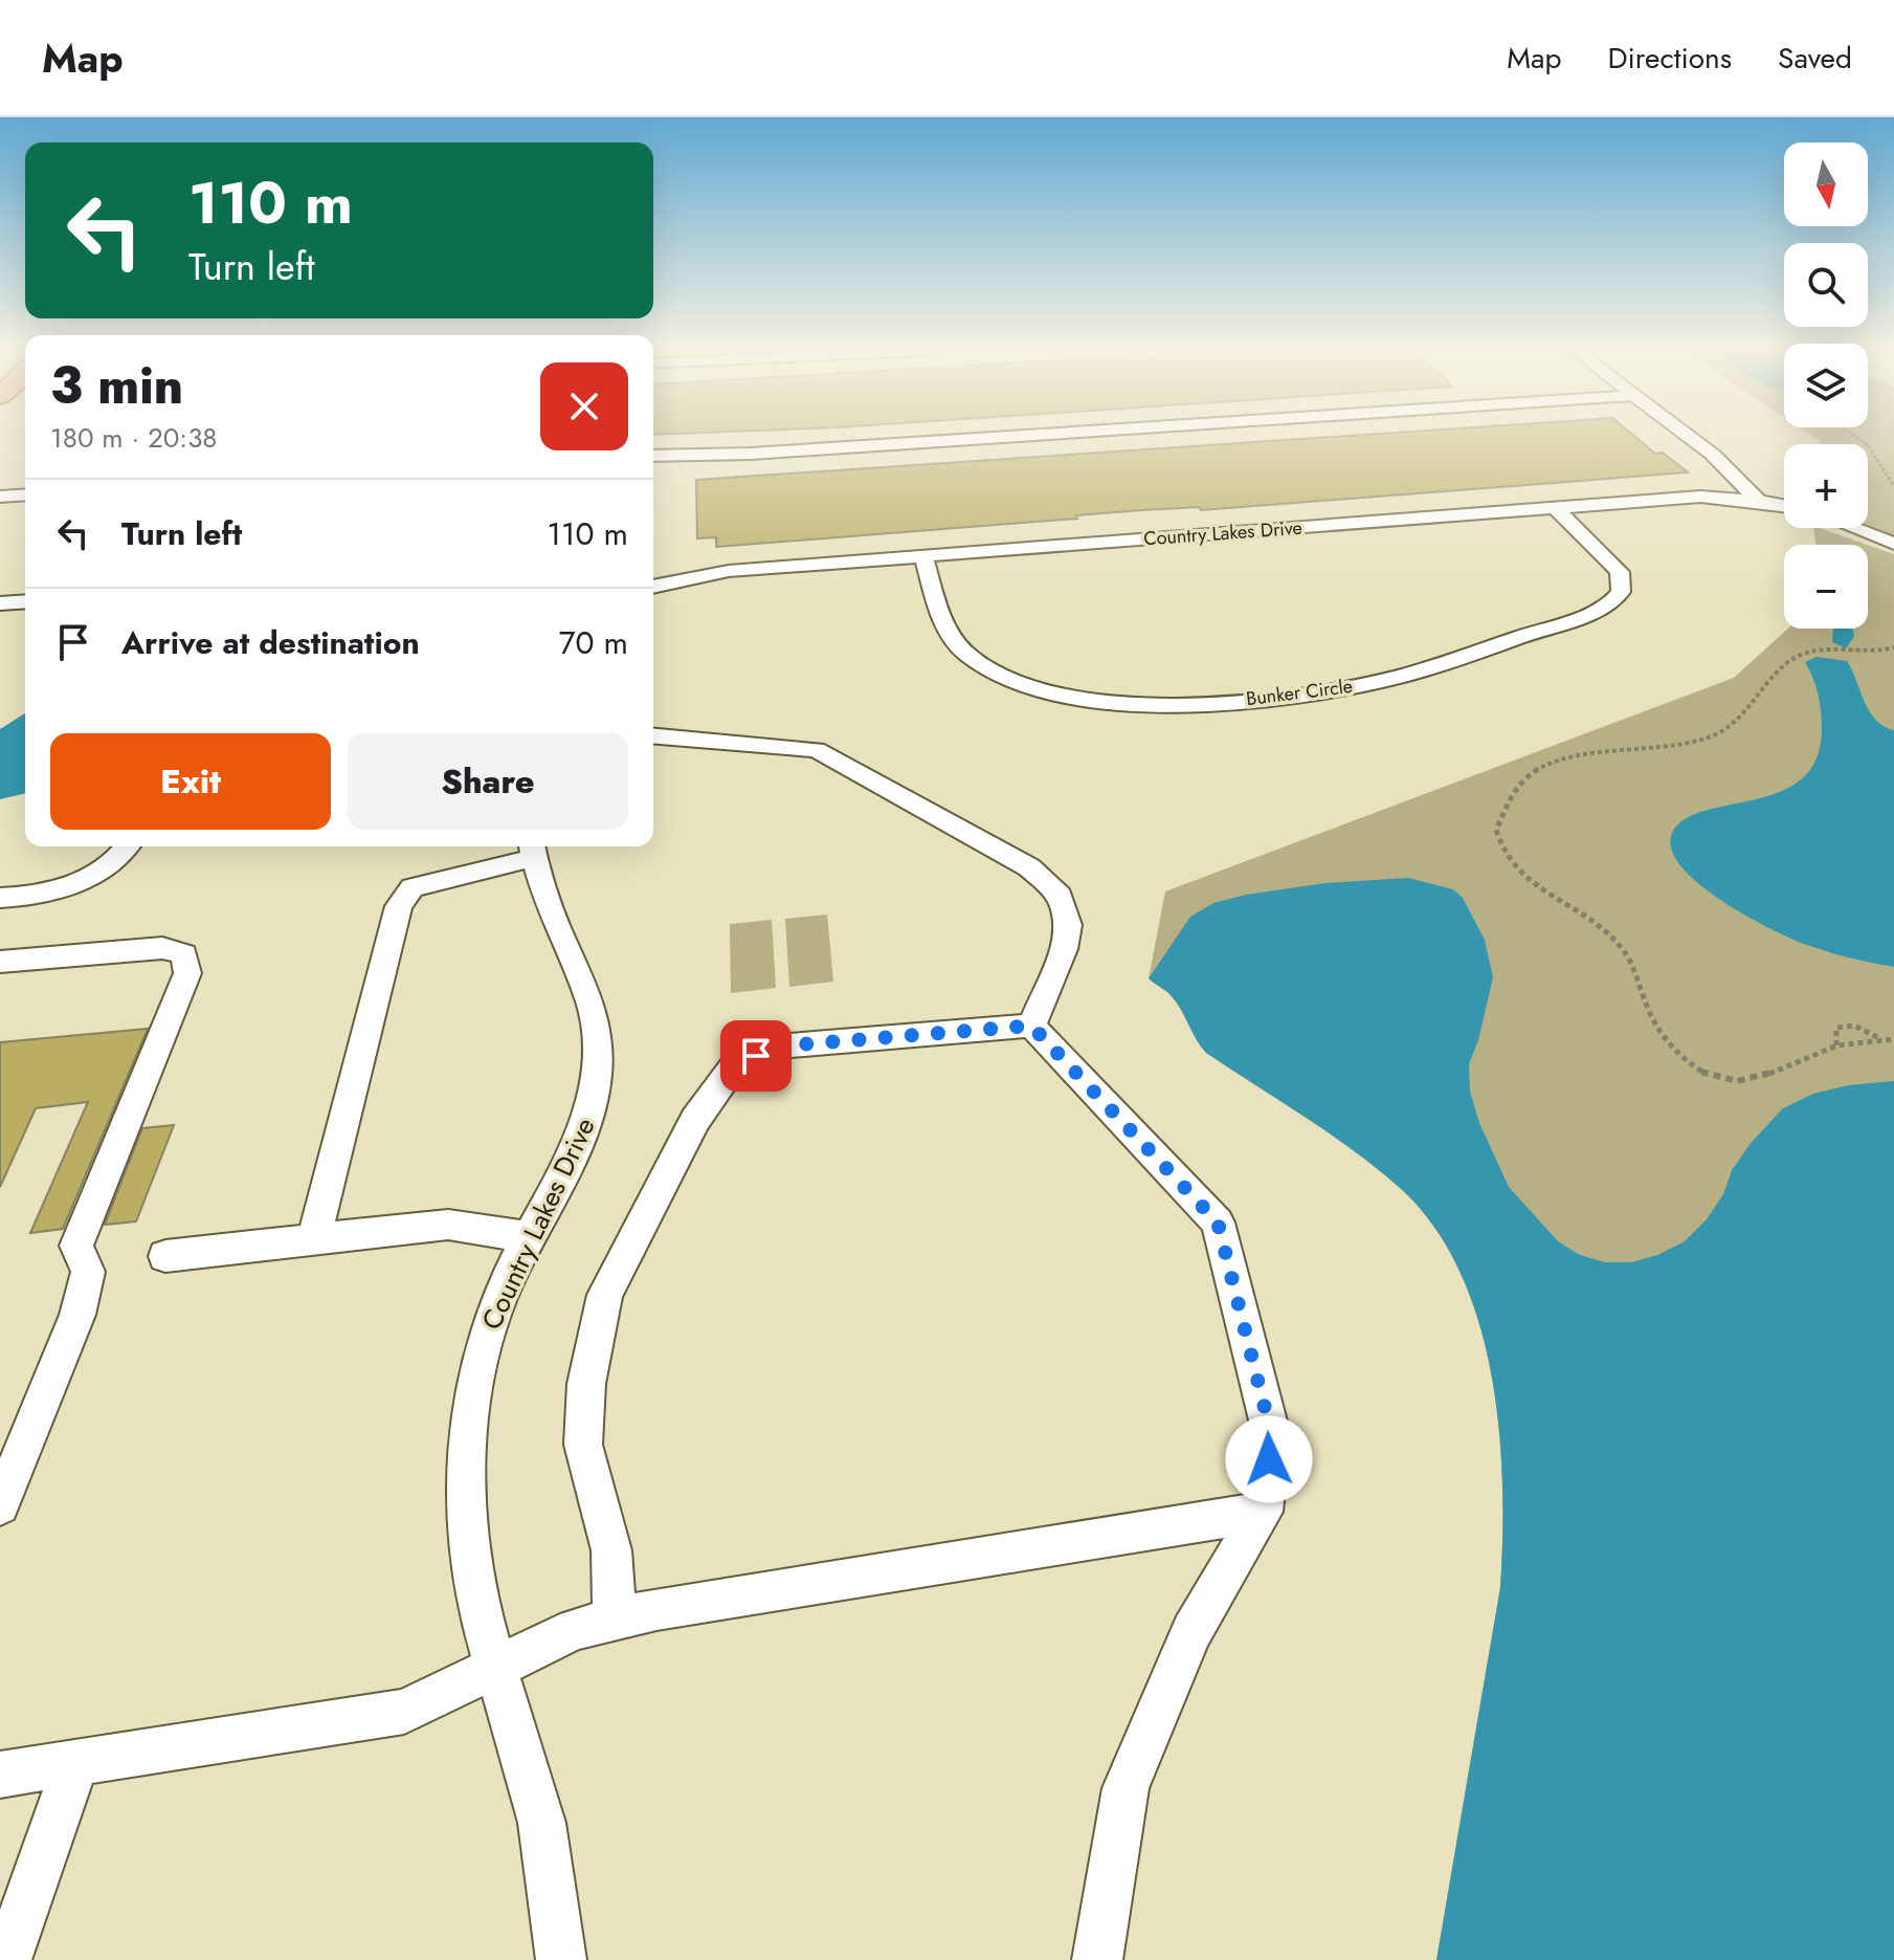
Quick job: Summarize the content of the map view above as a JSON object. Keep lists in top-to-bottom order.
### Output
{
  "streets": {
    "street": ["Country Lakes Drive", "Bunker Circle"]
  },
  "crossings": [
    ["Country Lakes Drive", "Bunker Circle"]
  ],
  "north": "bottom",
  "page": {
    "header": "Map",
    "nav": ["Map", "Directions", "Saved"],
    "map_buttons": ["+", "−"],
    "turn": ["110 m", "Turn left"],
    "heading": ["3 min", "180 m · 20:38"],
    "list": [
      {
        "name": "Turn left",
        "value": "110 m"
      },
      {
        "name": "Arrive at destination",
        "value": "70 m"
      }
    ],
    "buttons": ["Exit", "Share"]
  }
}
